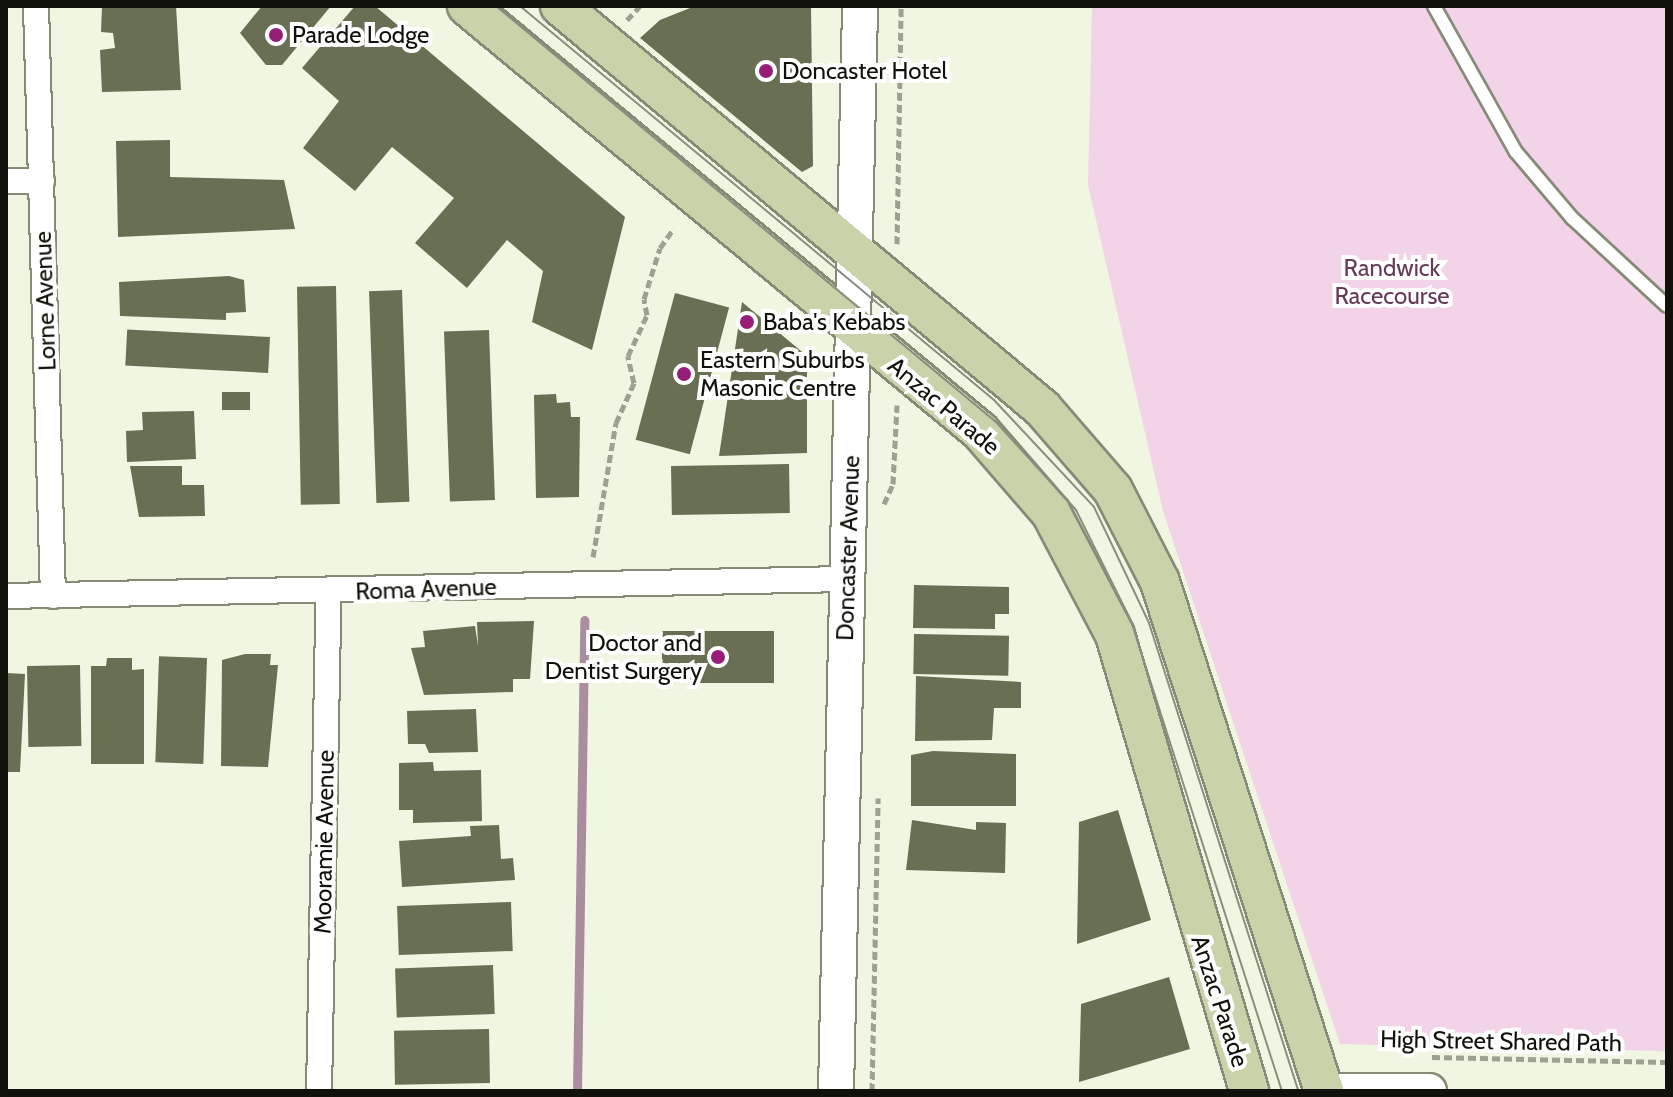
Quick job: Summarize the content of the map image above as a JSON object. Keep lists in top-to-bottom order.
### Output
{
  "streets": {
    "main road": ["Anzac Parade"],
    "street": [
      "Lorne Avenue",
      "Doncaster Avenue",
      "Roma Avenue",
      "Mooramie Avenue"
    ],
    "path": ["High Street Shared Path"]
  },
  "crossings": [
    ["Lorne Avenue", "Roma Avenue"],
    ["Anzac Parade", "Doncaster Avenue"],
    ["Doncaster Avenue", "Roma Avenue"],
    ["Roma Avenue", "Mooramie Avenue"]
  ],
  "parks": ["Randwick Racecourse"],
  "places": [
    "Parade Lodge",
    "Doncaster Hotel",
    "Baba's Kebabs",
    "Eastern Suburbs Masonic Centre",
    "Doctor and Dentist Surgery"
  ]
}
